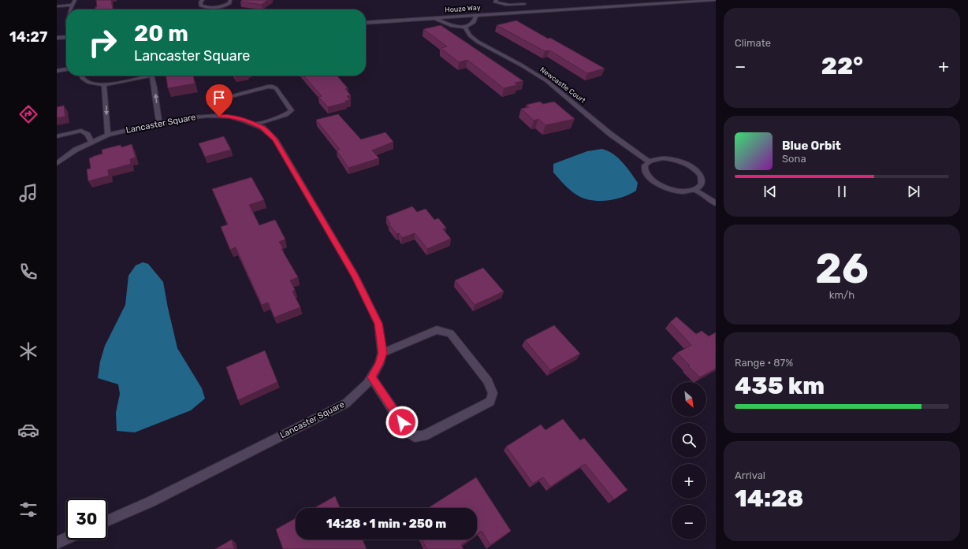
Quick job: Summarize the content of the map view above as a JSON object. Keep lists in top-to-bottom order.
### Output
{
  "streets": {
    "street": ["Houze Way", "Newcastle Court", "Lancaster Square"]
  },
  "north": "bottom right",
  "page": {
    "tabs": "14:27",
    "tile": [
      "Climate",
      ["26", "km/h"],
      ["Range · 87%", "435 km"],
      ["Arrival", "14:28"]
    ],
    "turn": ["20 m", "Lancaster Square"],
    "heat": ["−", "22°", "+"],
    "song": ["Blue Orbit", "Sona"],
    "map_buttons": ["+", "−"],
    "limit": "30",
    "trip": "14:28 · 1 min · 250 m"
  }
}
